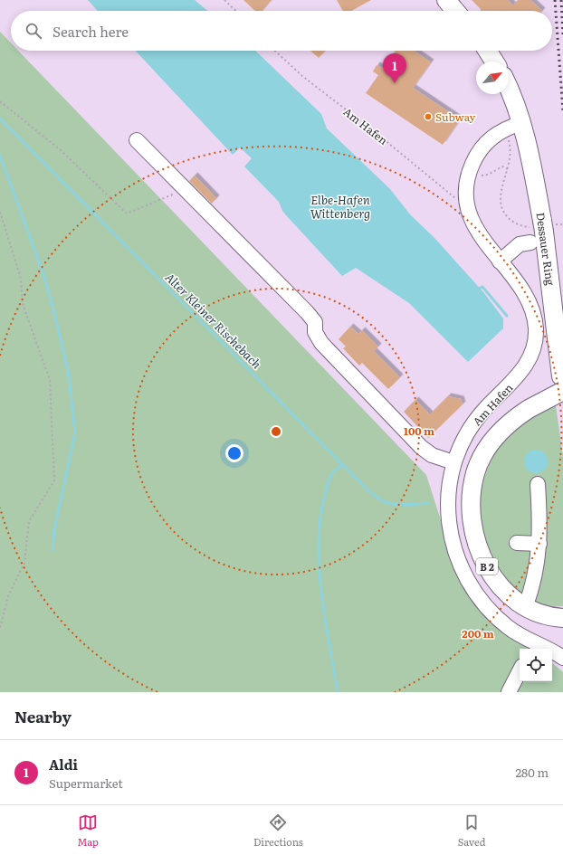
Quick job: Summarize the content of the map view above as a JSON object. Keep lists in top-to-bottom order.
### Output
{
  "streets": {
    "main road": ["Dessauer Ring", "B 2"],
    "lane": ["Am Hafen"]
  },
  "crossings": [
    ["Am Hafen", "Dessauer Ring"],
    ["Dessauer Ring", "B 2"]
  ],
  "water": ["Elbe-Hafen Wittenberg", "Alter Kleiner Rischebach"],
  "places": ["Subway"],
  "north": "top right",
  "page": {
    "search": "Search here",
    "pins": "1",
    "heading": "Nearby",
    "list": [
      {
        "mark": "1",
        "name": "Aldi",
        "note": "Supermarket",
        "value": "280 m"
      }
    ],
    "nav": ["Map", "Directions", "Saved"]
  },
  "rings": ["100 m", "200 m"]
}
